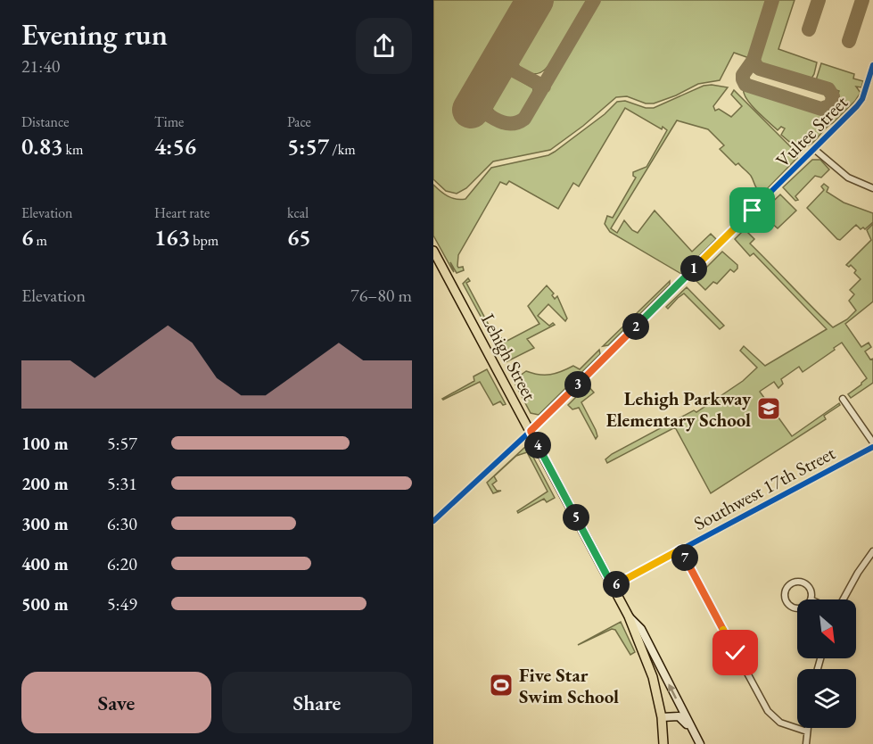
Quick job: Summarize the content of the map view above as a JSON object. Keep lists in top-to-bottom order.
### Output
{
  "streets": {
    "main road": ["Lehigh Street"],
    "street": ["Vultee Street", "Southwest 17th Street"]
  },
  "crossings": [
    ["Vultee Street", "Lehigh Street"],
    ["Lehigh Street", "Southwest 17th Street"]
  ],
  "places": {
    "school or university": ["Lehigh Parkway Elementary School"],
    "sports": ["Five Star Swim School"]
  },
  "north": "bottom right",
  "page": {
    "heading": ["Evening run", "21:40"],
    "stats": [
      ["Distance", "0.83 km"],
      ["Time", "4:56"],
      ["Pace", "5:57 /km"],
      ["Elevation", "6 m"],
      ["Heart rate", "163 bpm"],
      ["kcal", "65"]
    ],
    "pins": [
      "1",
      "2",
      "3",
      "4",
      "5",
      "7",
      "6"
    ],
    "chart": ["Elevation", "76–80 m"],
    "list": [
      {
        "name": "100 m",
        "note": "5:57"
      },
      {
        "name": "200 m",
        "note": "5:31"
      },
      {
        "name": "300 m",
        "note": "6:30"
      },
      {
        "name": "400 m",
        "note": "6:20"
      },
      {
        "name": "500 m",
        "note": "5:49"
      }
    ],
    "buttons": ["Save", "Share"]
  }
}
